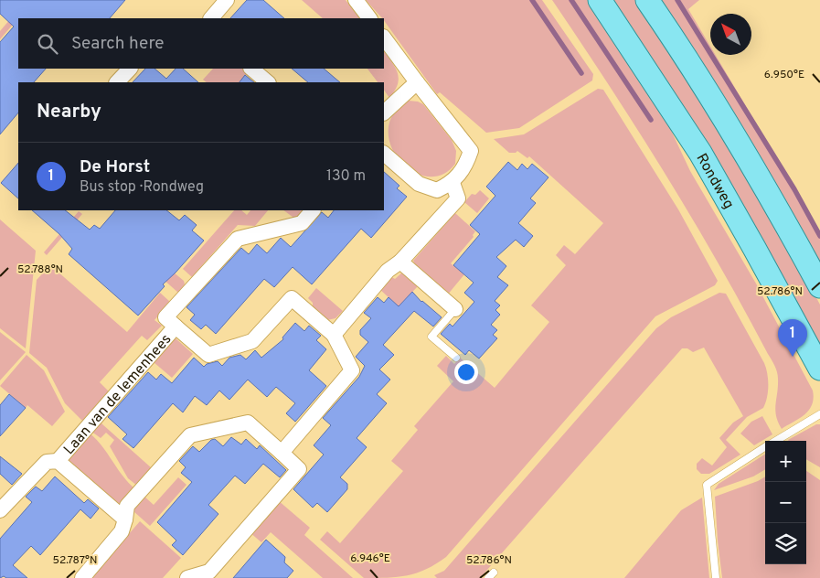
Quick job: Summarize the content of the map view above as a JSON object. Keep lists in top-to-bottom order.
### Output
{
  "streets": {
    "main road": ["Rondweg"],
    "street": ["Laan van de Iemenhees"]
  },
  "north": "top left",
  "page": {
    "search": "Search here",
    "heading": "Nearby",
    "list": [
      {
        "mark": "1",
        "name": "De Horst",
        "note": "Bus stop · Rondweg",
        "value": "130 m"
      }
    ],
    "pins": "1",
    "map_buttons": ["+", "−"]
  },
  "coordinates": [
    "6.950°E",
    "52.788°N",
    "52.786°N",
    "6.946°E",
    "52.787°N"
  ]
}
